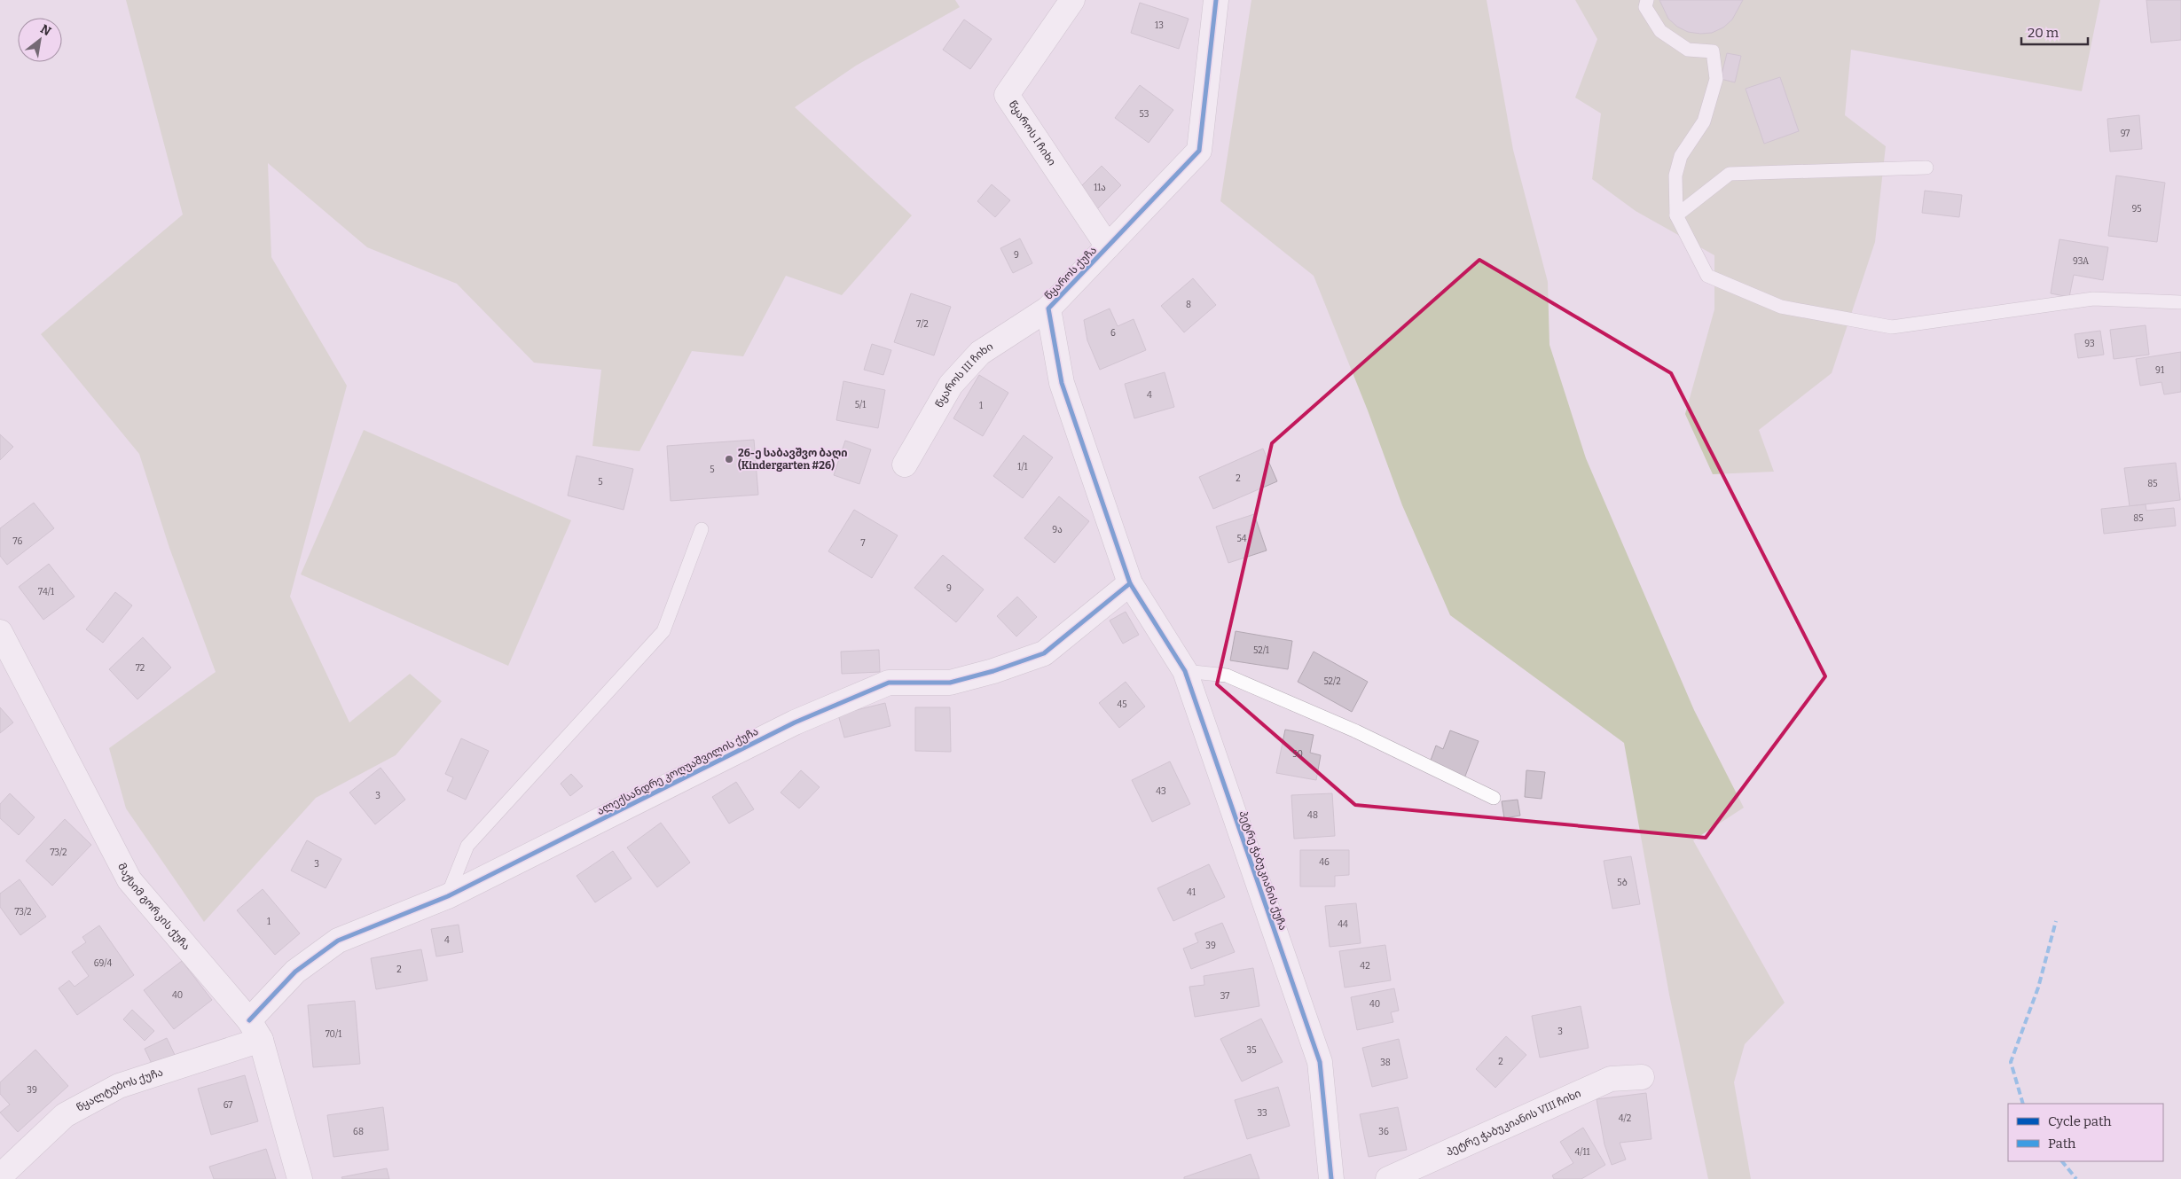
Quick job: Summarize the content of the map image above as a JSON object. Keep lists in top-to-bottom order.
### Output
{
  "streets": {
    "street": [
      "წყაროს I ჩიხი",
      "წყაროს ქუჩა",
      "წყაროს III ჩიხი",
      "ალექსანდრე კოღუაშვილის ქუჩა",
      "პეტრე ჭაბუკიანის ქუჩა",
      "მაქსიმ გორკის ქუჩა",
      "წყალტუბოს ქუჩა",
      "პეტრე ჭაბუკიანის VIII ჩიხი"
    ]
  },
  "crossings": [
    ["წყაროს I ჩიხი", "წყაროს ქუჩა"],
    ["წყაროს ქუჩა", "წყაროს III ჩიხი"],
    ["წყაროს ქუჩა", "ალექსანდრე კოღუაშვილის ქუჩა"],
    ["წყაროს ქუჩა", "პეტრე ჭაბუკიანის ქუჩა"],
    ["ალექსანდრე კოღუაშვილის ქუჩა", "პეტრე ჭაბუკიანის ქუჩა"],
    ["ალექსანდრე კოღუაშვილის ქუჩა", "მაქსიმ გორკის ქუჩა"],
    ["ალექსანდრე კოღუაშვილის ქუჩა", "წყალტუბოს ქუჩა"],
    ["მაქსიმ გორკის ქუჩა", "წყალტუბოს ქუჩა"]
  ],
  "places": ["26-ე საბავშვო ბაღი (Kindergarten #26)"],
  "house_numbers": [
    "13",
    "53",
    "97",
    "11ა",
    "95",
    "9",
    "93A",
    "8",
    "7/2",
    "6",
    "93",
    "91",
    "4",
    "5/1",
    "1",
    "1/1",
    "5",
    "2",
    "5",
    "85",
    "85",
    "9ა",
    "54",
    "76",
    "7",
    "9",
    "74/1",
    "52/1",
    "72",
    "52/2",
    "45",
    "50",
    "43",
    "3",
    "48",
    "73/2",
    "46",
    "3",
    "5ბ",
    "41",
    "73/2",
    "1",
    "44",
    "4",
    "39",
    "69/4",
    "42",
    "2",
    "40",
    "37",
    "40",
    "3",
    "70/1",
    "35",
    "2",
    "38",
    "39",
    "67",
    "33",
    "4/2",
    "68",
    "36",
    "4/11"
  ],
  "legend": ["Cycle path", "Path"],
  "scale_bar": "20 m",
  "north": "top right"
}
